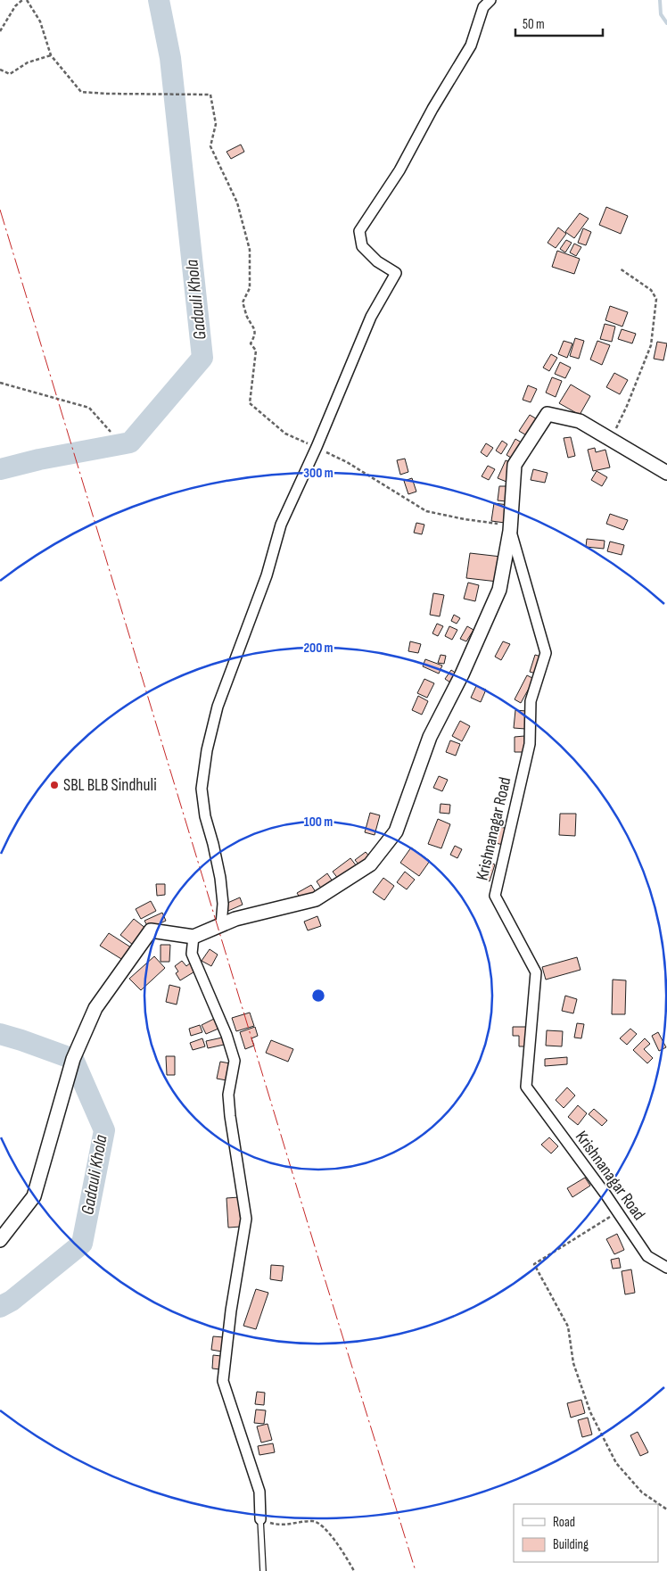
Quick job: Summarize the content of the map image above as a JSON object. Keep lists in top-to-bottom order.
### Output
{
  "streets": {
    "street": ["Krishnanagar Road"]
  },
  "water": ["Gadauli Khola"],
  "places": ["SBL BLB Sindhuli"],
  "legend": ["Road", "Building"],
  "scale_bar": "50 m",
  "rings": ["300 m", "200 m", "100 m"]
}
